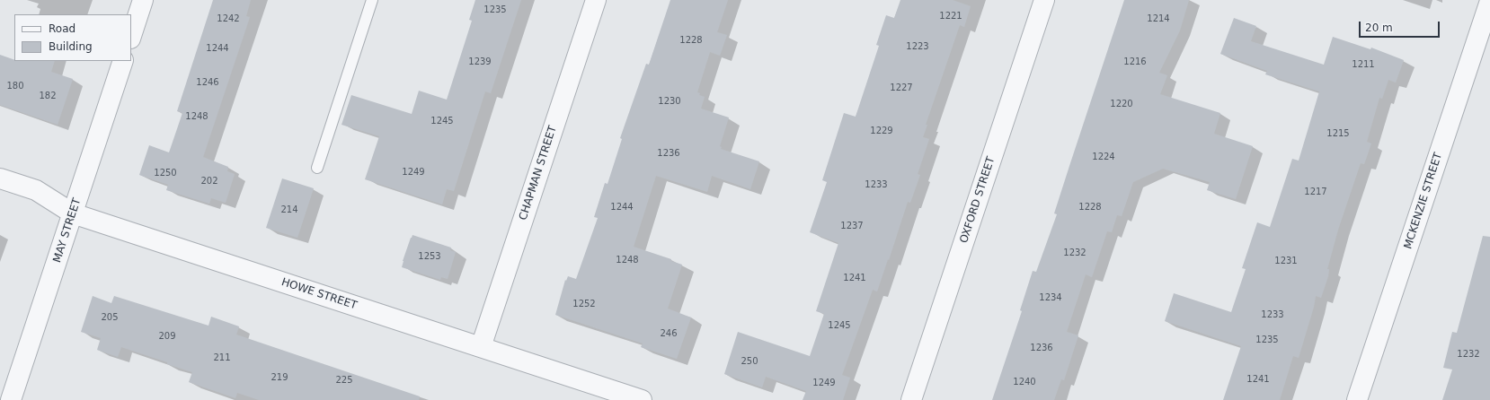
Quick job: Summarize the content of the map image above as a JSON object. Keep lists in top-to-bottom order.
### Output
{
  "streets": {
    "street": [
      "CHAPMAN STREET",
      "OXFORD STREET",
      "MCKENZIE STREET",
      "MAY STREET",
      "HOWE STREET"
    ]
  },
  "crossings": [
    ["CHAPMAN STREET", "HOWE STREET"],
    ["MAY STREET", "HOWE STREET"]
  ],
  "house_numbers": [
    "1235",
    "1221",
    "1242",
    "1214",
    "1228",
    "1223",
    "1244",
    "1239",
    "1216",
    "1211",
    "1246",
    "180",
    "1227",
    "182",
    "1230",
    "1220",
    "1248",
    "1245",
    "1229",
    "1215",
    "1236",
    "1224",
    "1249",
    "1250",
    "202",
    "1233",
    "1217",
    "1244",
    "1228",
    "214",
    "1237",
    "1232",
    "1253",
    "1248",
    "1231",
    "1241",
    "1234",
    "1252",
    "1233",
    "205",
    "1245",
    "246",
    "209",
    "1235",
    "1236",
    "1232",
    "211",
    "250",
    "219",
    "1241",
    "225",
    "1240",
    "1249"
  ],
  "legend": ["Road", "Building"],
  "scale_bar": "20 m"
}
